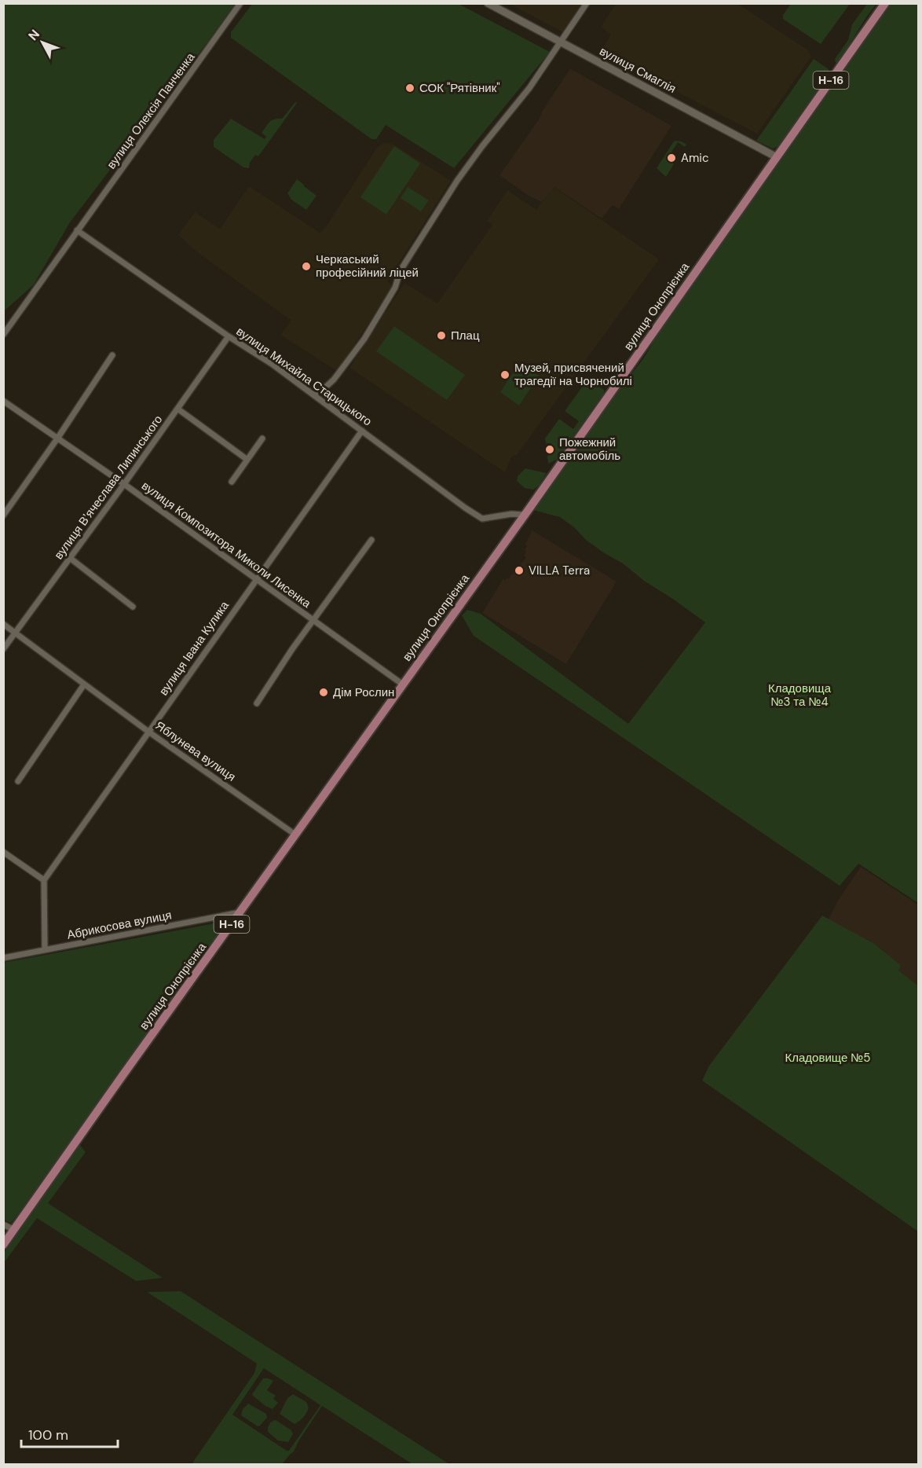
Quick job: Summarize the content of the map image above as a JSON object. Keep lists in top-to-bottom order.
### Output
{
  "streets": {
    "main road": ["Н-16", "вулиця Онопрієнка"],
    "street": [
      "вулиця Смаглія",
      "вулиця Олексія Панченка",
      "вулиця Михайла Старицького",
      "вулиця Вʼячеслава Липинського",
      "вулиця Композитора Миколи Лисенка",
      "вулиця Івана Кулика",
      "Яблунева вулиця",
      "Абрикосова вулиця"
    ]
  },
  "crossings": [
    ["вулиця Смаглія", "вулиця Онопрієнка"],
    ["вулиця Олексія Панченка", "вулиця Михайла Старицького"],
    ["вулиця Онопрієнка", "вулиця Михайла Старицького"],
    ["вулиця Онопрієнка", "вулиця Композитора Миколи Лисенка"],
    ["вулиця Онопрієнка", "Яблунева вулиця"],
    ["вулиця Онопрієнка", "Абрикосова вулиця"],
    ["вулиця Михайла Старицького", "вулиця Вʼячеслава Липинського"],
    ["вулиця Михайла Старицького", "вулиця Івана Кулика"],
    ["вулиця Вʼячеслава Липинського", "вулиця Композитора Миколи Лисенка"],
    ["вулиця Вʼячеслава Липинського", "Яблунева вулиця"],
    ["вулиця Композитора Миколи Лисенка", "вулиця Івана Кулика"],
    ["вулиця Івана Кулика", "Яблунева вулиця"]
  ],
  "parks": ["Кладовища №3 та №4", "Кладовище №5"],
  "places": [
    "СОК \"Рятівник\"",
    "Amic",
    "Черкаський професійний ліцей",
    "Плац",
    "Музей, присвячений трагедії на Чорнобилі",
    "Пожежний автомобіль",
    "VILLA Terra",
    "Дім Рослин"
  ],
  "scale_bar": "100 m",
  "north": "top left"
}
